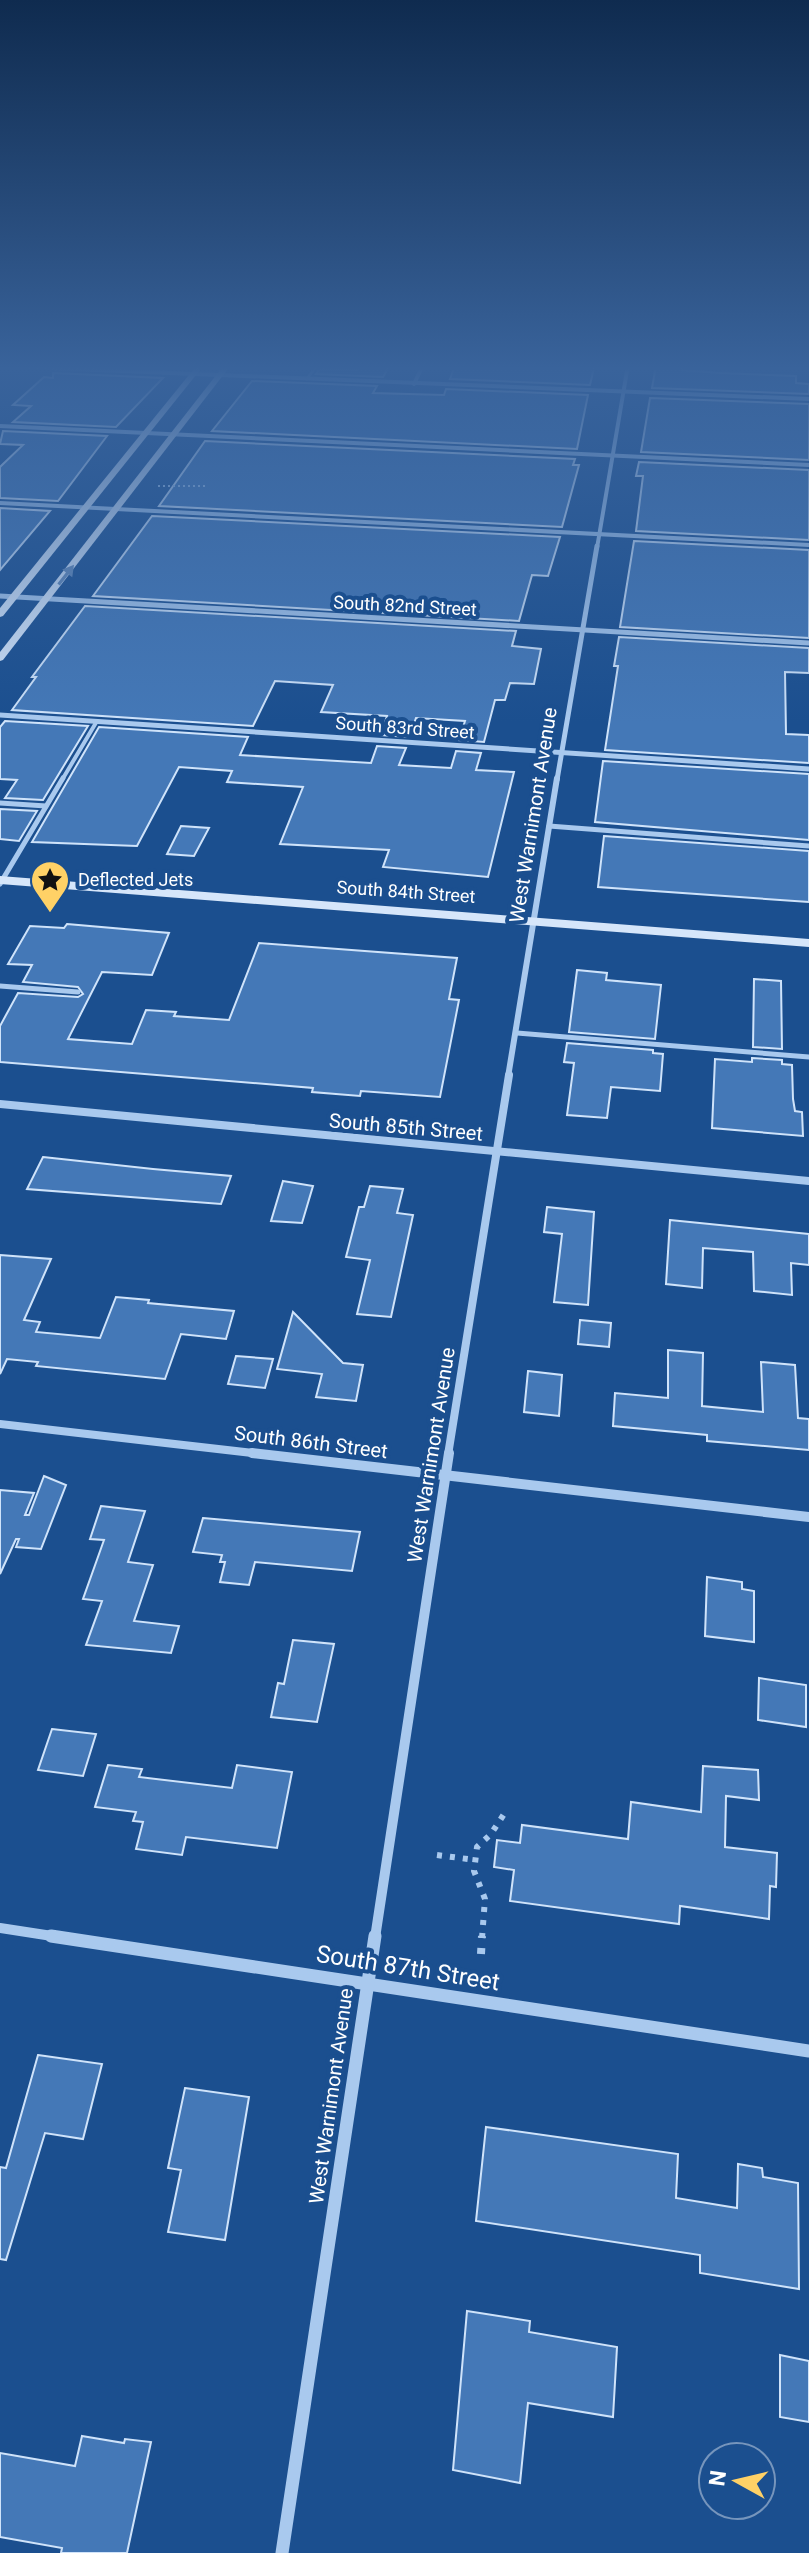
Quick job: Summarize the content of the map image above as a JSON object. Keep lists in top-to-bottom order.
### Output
{
  "streets": {
    "street": [
      "South 82nd Street",
      "South 83rd Street",
      "West Warnimont Avenue",
      "South 84th Street",
      "South 85th Street",
      "South 86th Street",
      "South 87th Street"
    ]
  },
  "crossings": [
    ["South 82nd Street", "West Warnimont Avenue"],
    ["South 83rd Street", "West Warnimont Avenue"],
    ["West Warnimont Avenue", "South 84th Street"],
    ["West Warnimont Avenue", "South 85th Street"],
    ["West Warnimont Avenue", "South 86th Street"],
    ["West Warnimont Avenue", "South 87th Street"]
  ],
  "places": {
    "place": ["Deflected Jets"]
  },
  "north": "left"
}
